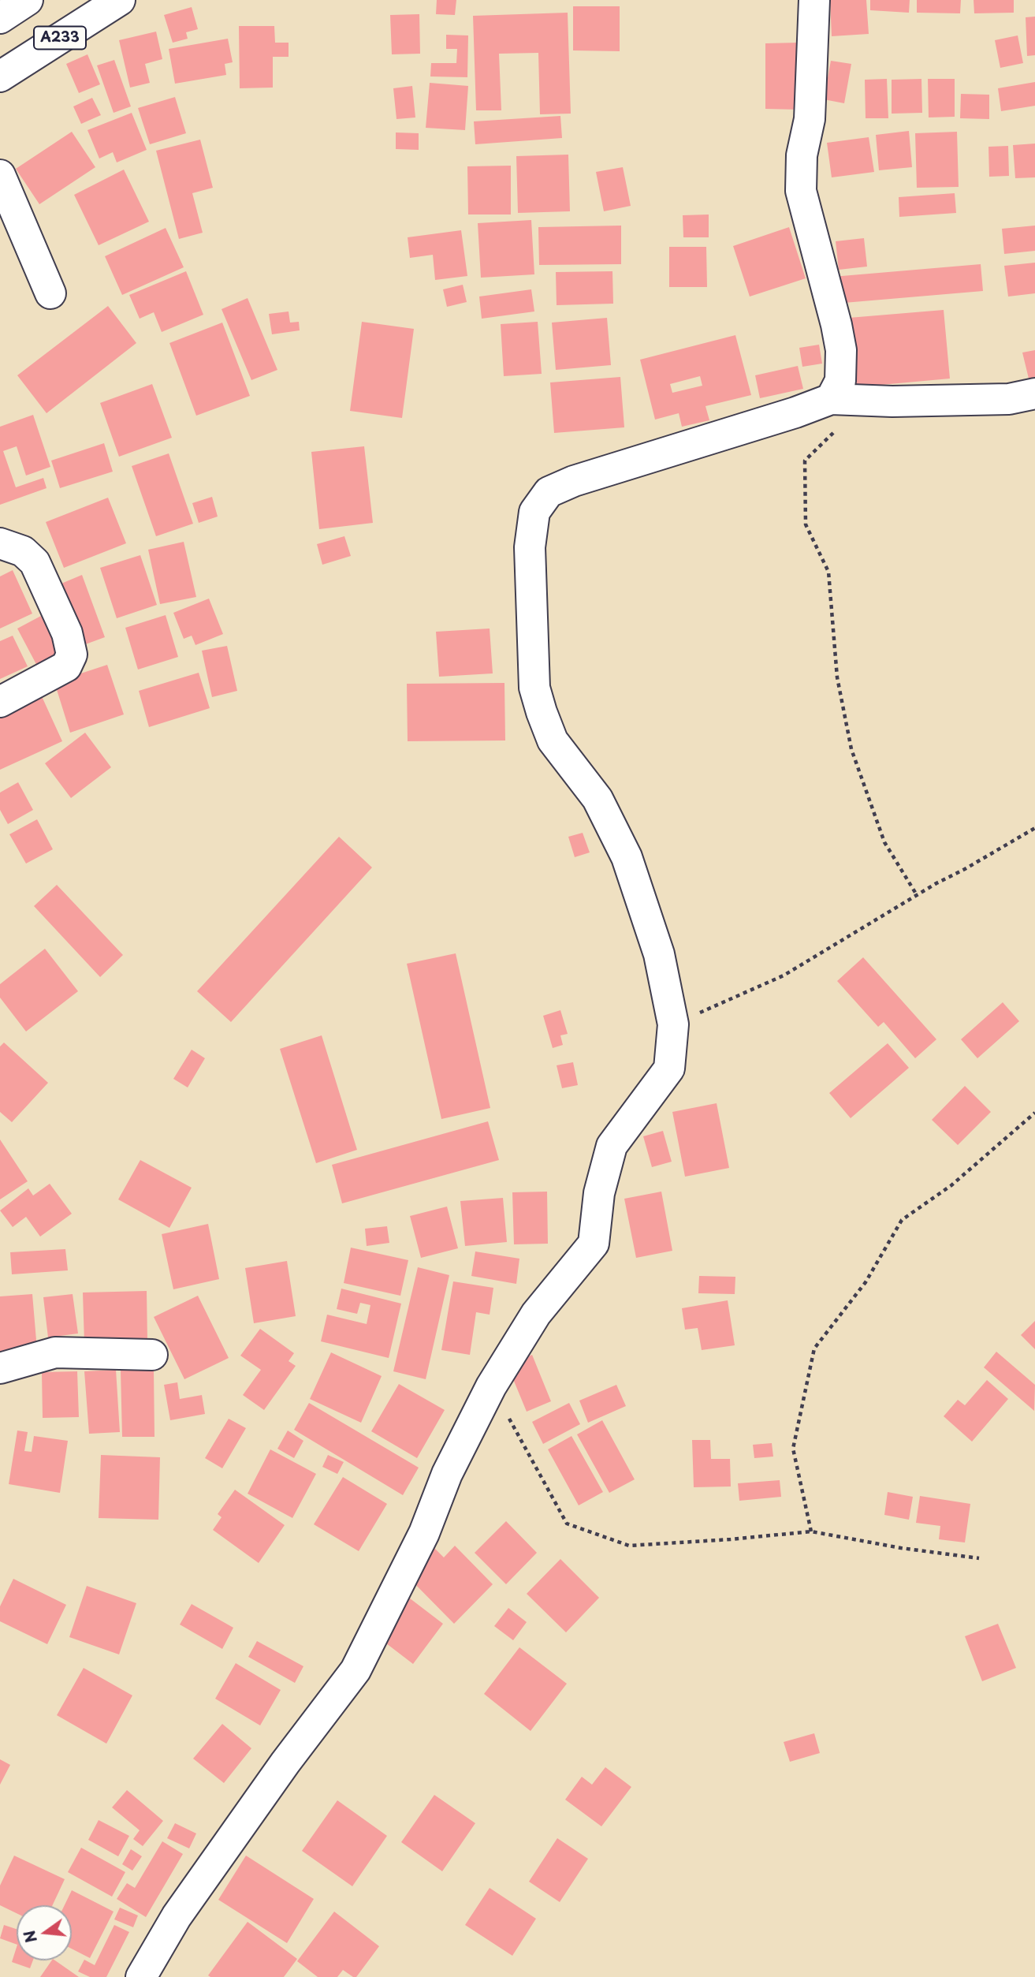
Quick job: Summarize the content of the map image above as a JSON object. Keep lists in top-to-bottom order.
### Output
{
  "streets": {
    "main road": ["A233"]
  },
  "north": "left"
}
